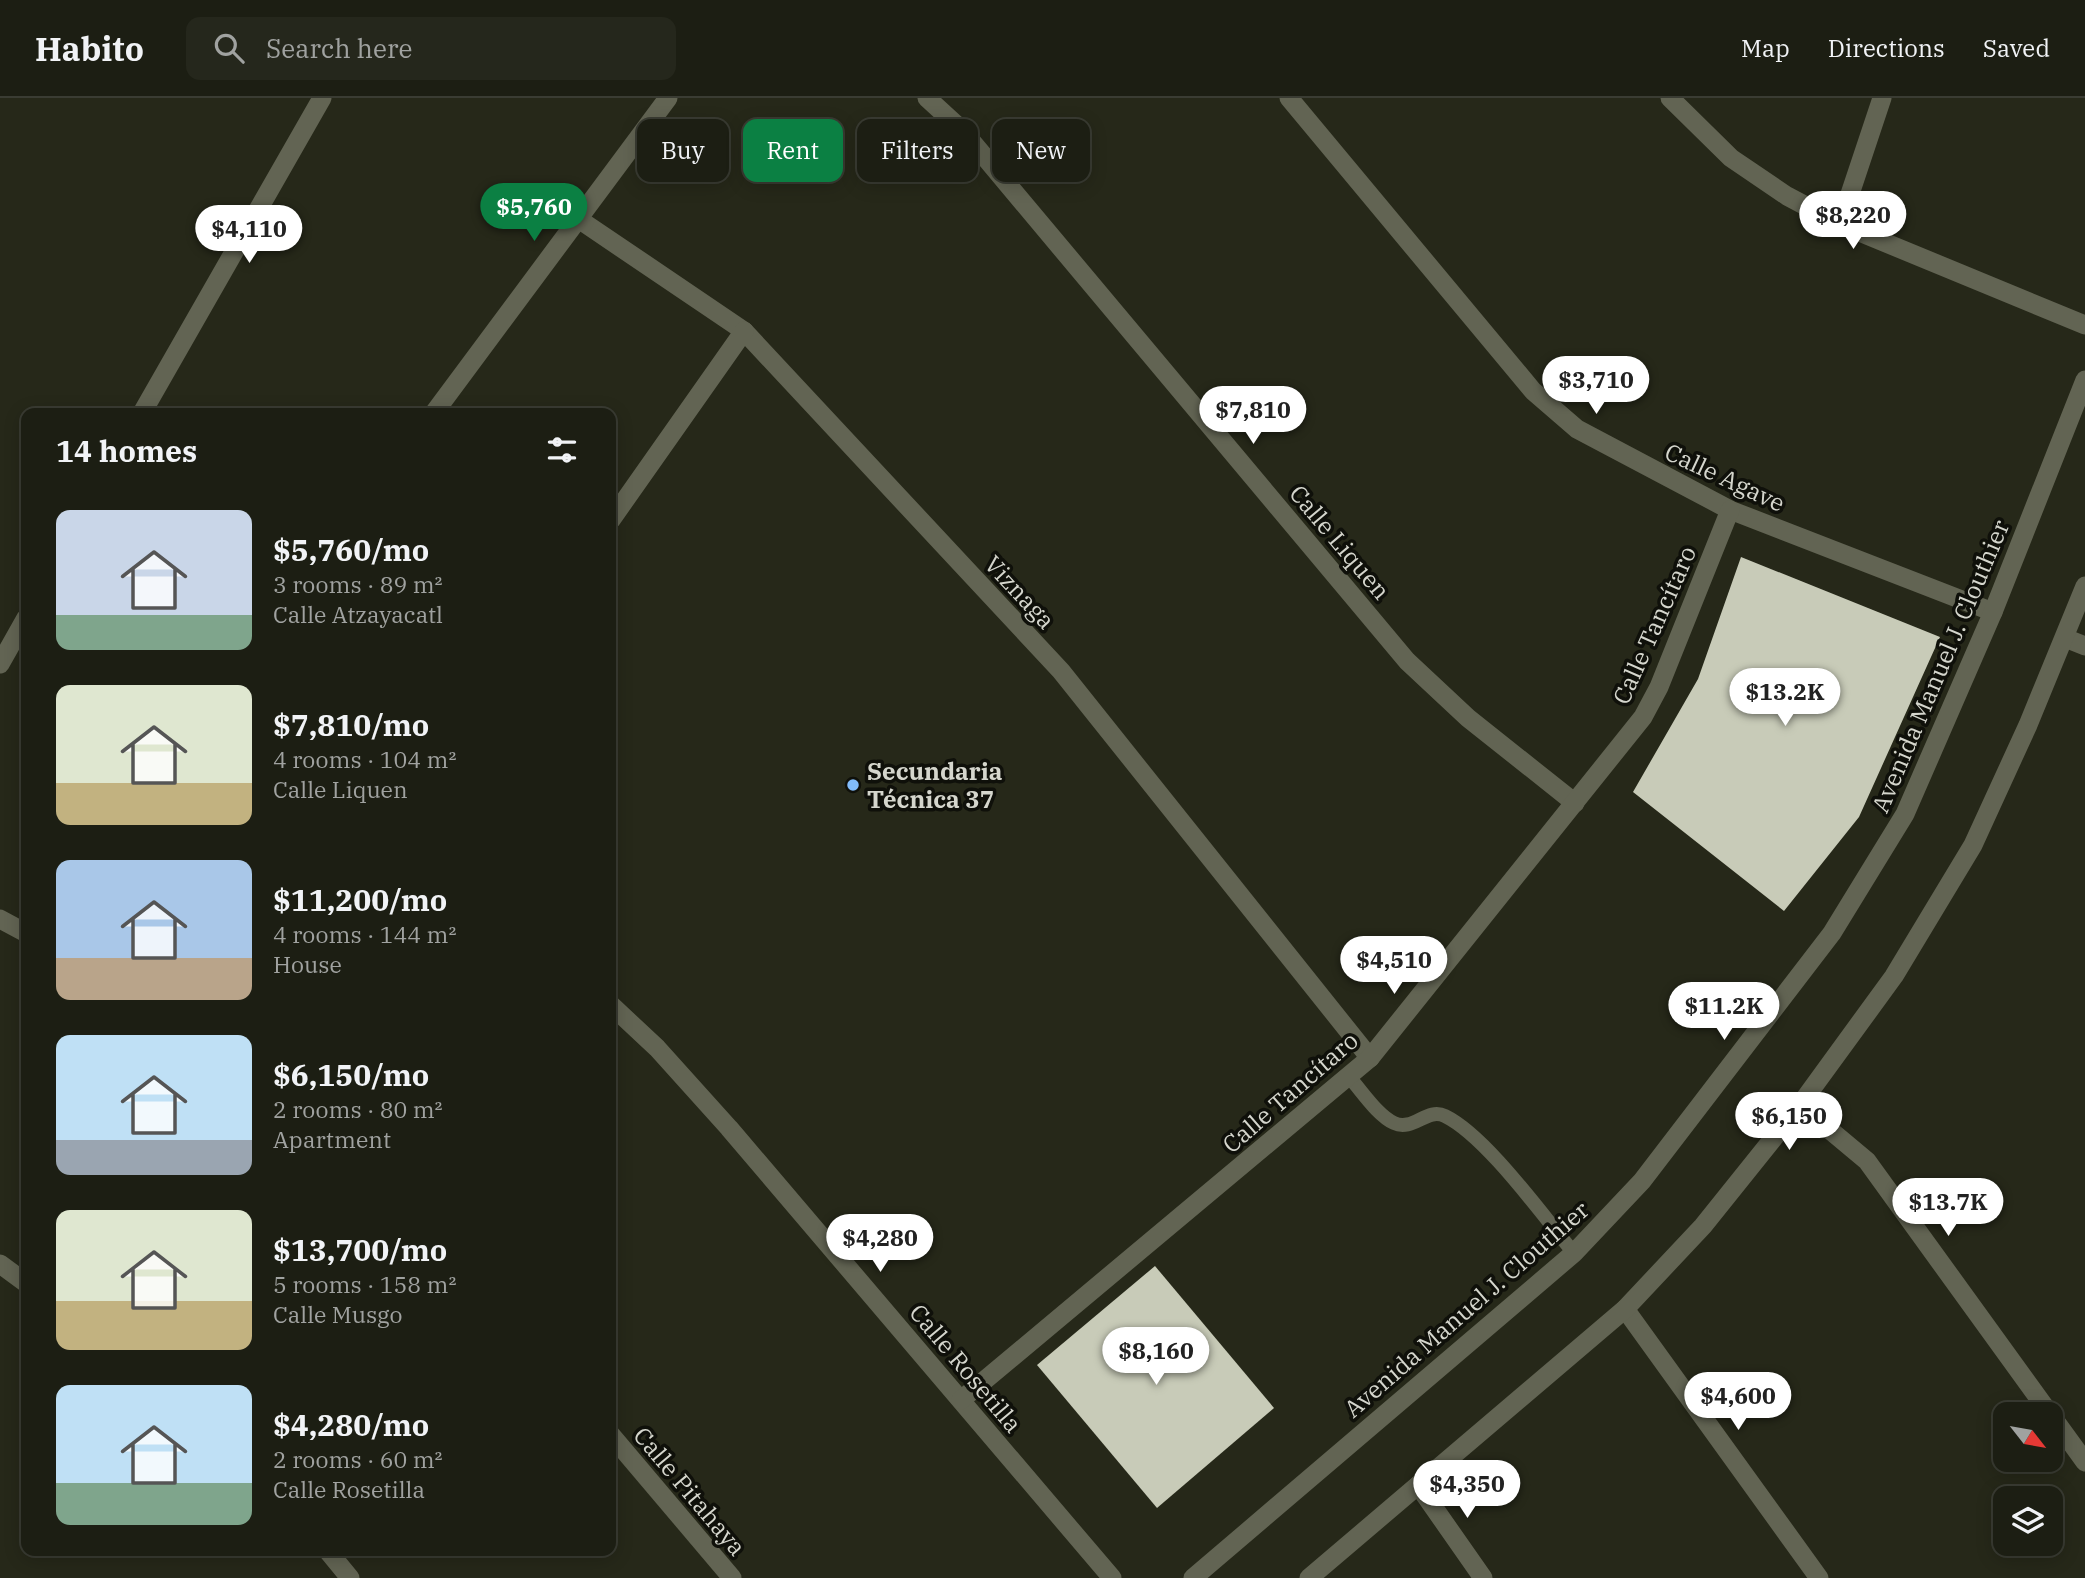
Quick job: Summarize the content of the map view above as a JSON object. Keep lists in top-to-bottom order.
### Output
{
  "streets": {
    "street": [
      "Calle Agave",
      "Calle Liquen",
      "Viznaga",
      "Calle Tancítaro",
      "Avenida Manuel J. Clouthier",
      "Calle Rosetilla",
      "Calle Pitahaya"
    ]
  },
  "crossings": [
    ["Calle Agave", "Calle Tancítaro"],
    ["Calle Agave", "Avenida Manuel J. Clouthier"],
    ["Calle Liquen", "Calle Tancítaro"],
    ["Viznaga", "Calle Tancítaro"],
    ["Calle Tancítaro", "Calle Rosetilla"]
  ],
  "places": ["Secundaria Técnica 37"],
  "north": "bottom right",
  "page": {
    "header": "Habito",
    "search": "Search here",
    "nav": ["Map", "Directions", "Saved"],
    "chip": [
      "Buy",
      "Rent",
      "Filters",
      "New"
    ],
    "price": [
      "$5,760",
      "$8,220",
      "$4,110",
      "$3,710",
      "$7,810",
      "$13.2K",
      "$4,510",
      "$11.2K",
      "$6,150",
      "$13.7K",
      "$4,280",
      "$8,160",
      "$4,600",
      "$4,350"
    ],
    "heading": "14 homes",
    "list": [
      {
        "name": "$5,760/mo",
        "note": "3 rooms · 89 m² · Calle Atzayacatl"
      },
      {
        "name": "$7,810/mo",
        "note": "4 rooms · 104 m² · Calle Liquen"
      },
      {
        "name": "$11,200/mo",
        "note": "4 rooms · 144 m² · House"
      },
      {
        "name": "$6,150/mo",
        "note": "2 rooms · 80 m² · Apartment"
      },
      {
        "name": "$13,700/mo",
        "note": "5 rooms · 158 m² · Calle Musgo"
      },
      {
        "name": "$4,280/mo",
        "note": "2 rooms · 60 m² · Calle Rosetilla"
      }
    ]
  }
}
